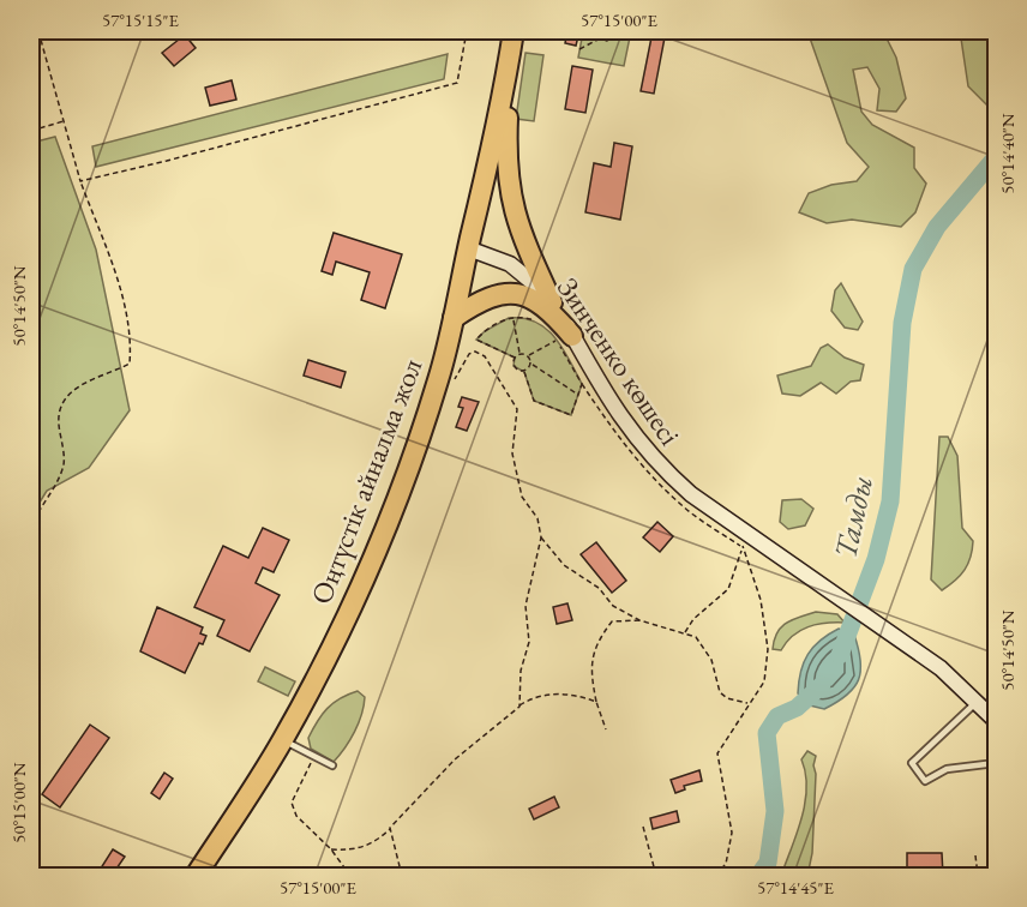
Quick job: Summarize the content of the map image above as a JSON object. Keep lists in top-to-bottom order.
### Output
{
  "streets": {
    "highway": ["Оңтүстік айналма жол"],
    "main road": ["Зинченко көшесі"]
  },
  "crossings": [
    ["Зинченко көшесі", "Оңтүстік айналма жол"]
  ],
  "water": ["Тамды"],
  "coordinates": [
    "57°15'15\"E",
    "57°15'00\"E",
    "50°14'40\"N",
    "50°14'50\"N",
    "50°15'00\"N",
    "57°14'45\"E"
  ]
}
